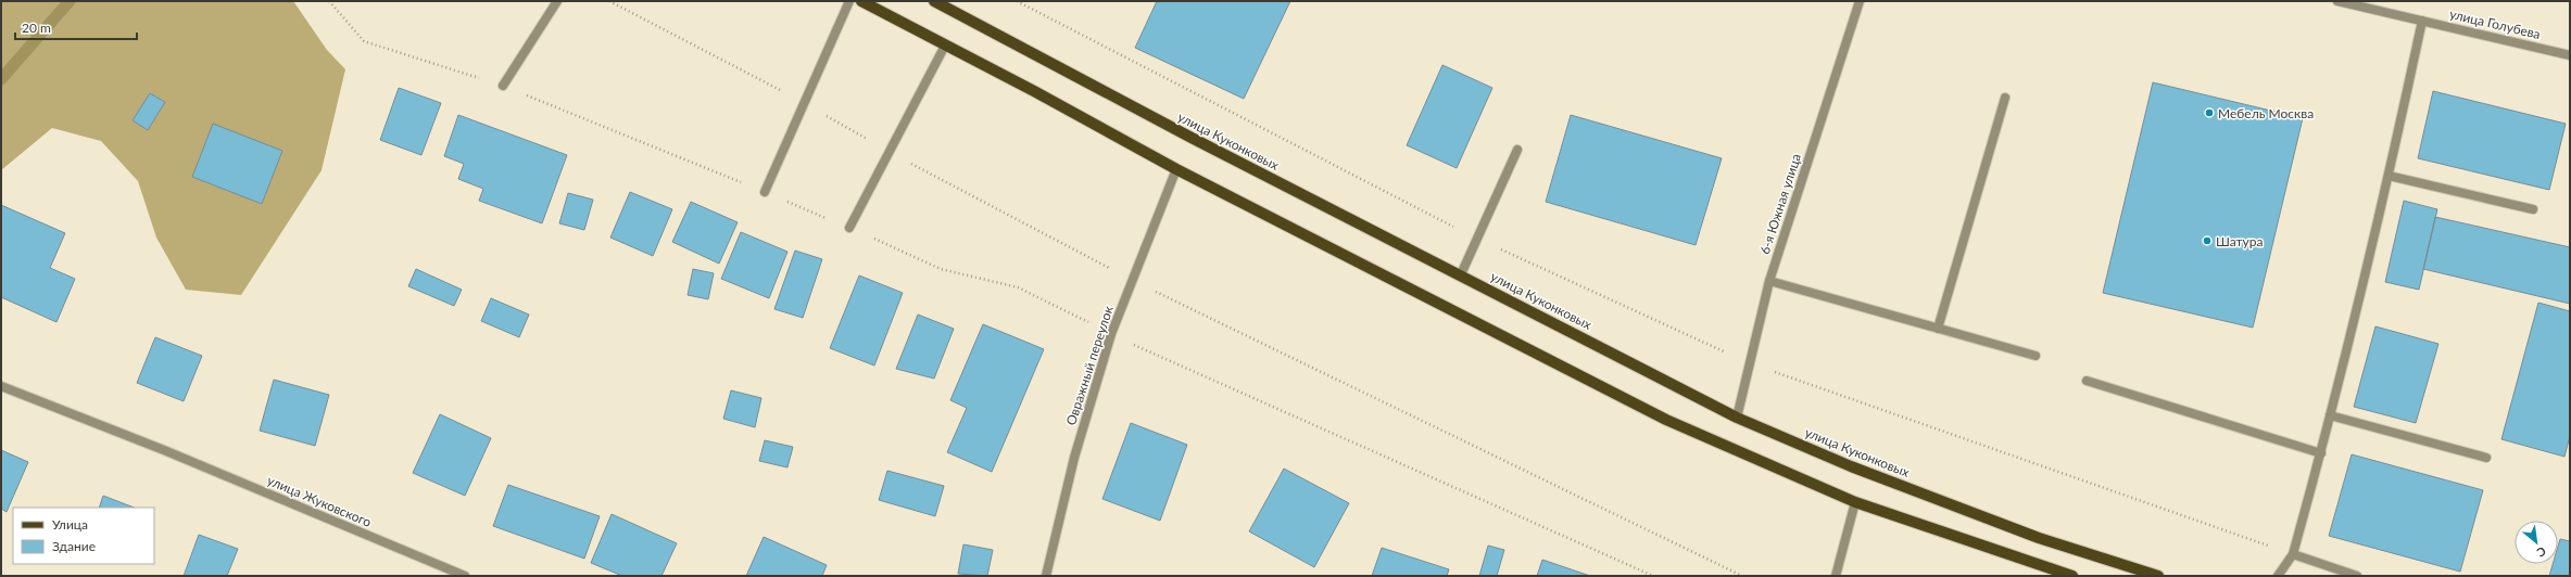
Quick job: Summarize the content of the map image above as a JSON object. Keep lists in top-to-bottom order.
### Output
{
  "streets": {
    "main road": ["улица Куконковых"],
    "street": [
      "улица Голубева",
      "6-я Южная улица",
      "Овражный переулок",
      "улица Жуковского"
    ]
  },
  "crossings": [
    ["улица Куконковых", "6-я Южная улица"]
  ],
  "places": ["Мебель Москва", "Шатура"],
  "legend": ["Улица", "Здание"],
  "scale_bar": "20 m",
  "north": "bottom right"
}
